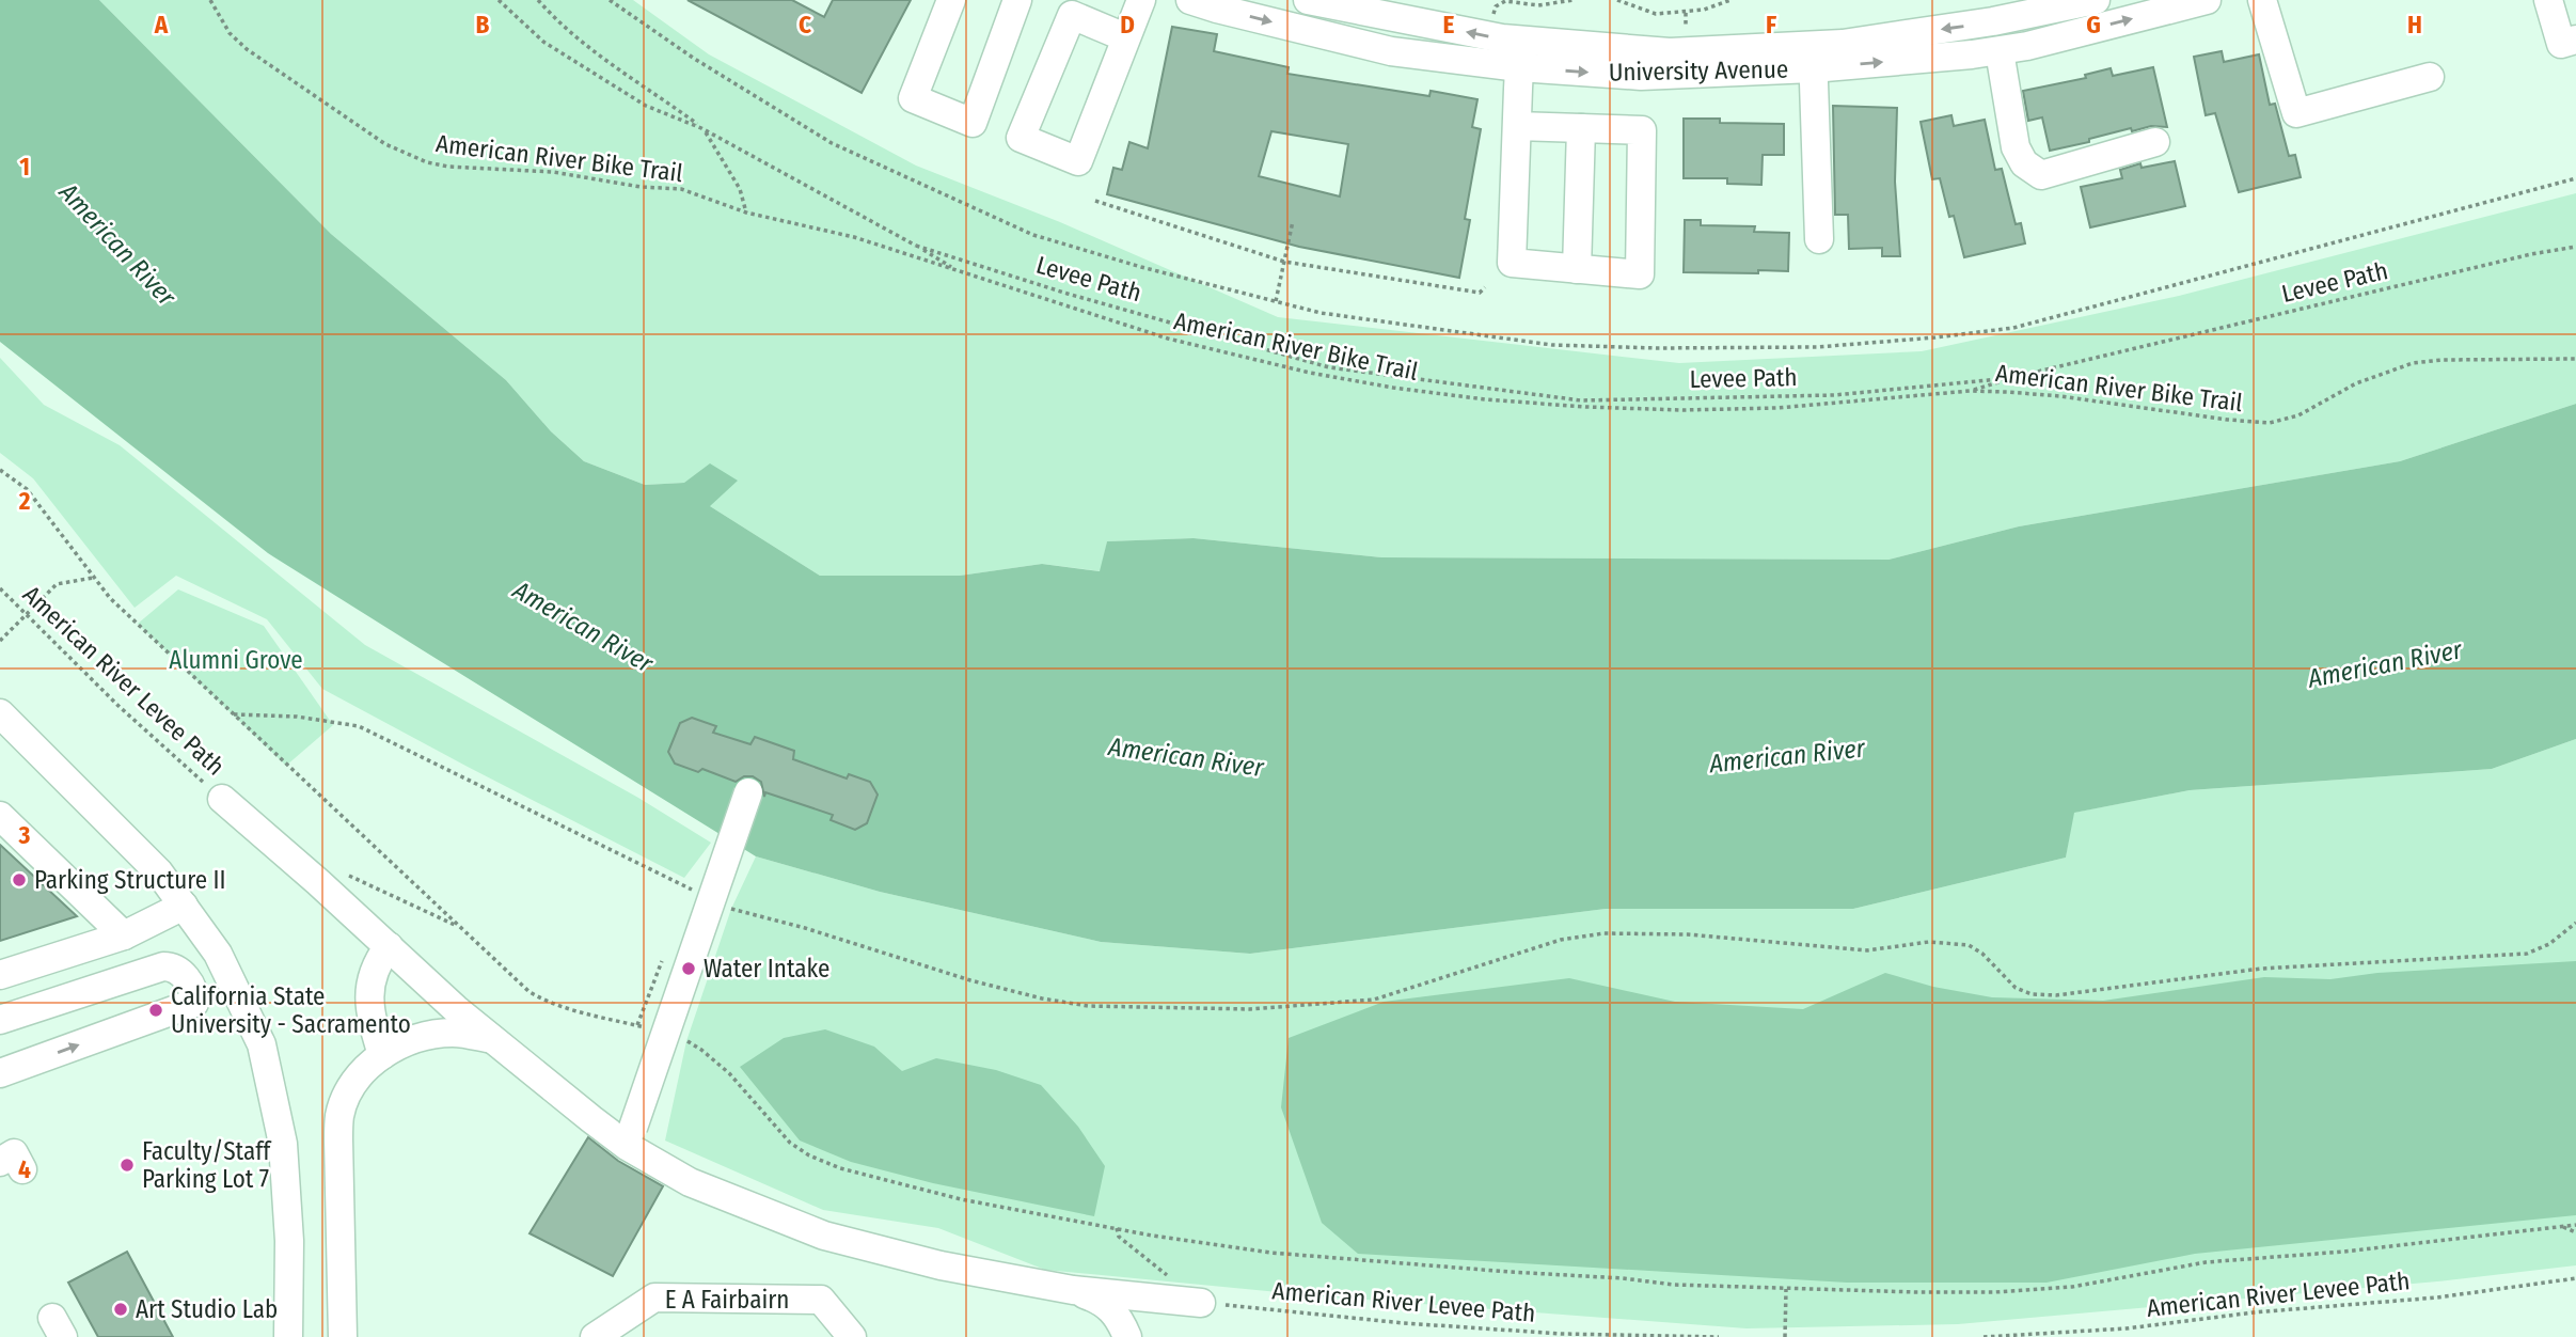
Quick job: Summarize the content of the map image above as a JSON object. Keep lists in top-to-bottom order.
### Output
{
  "streets": {
    "street": ["University Avenue", "E A Fairbairn"],
    "path": ["American River Bike Trail", "Levee Path", "American River Levee Path"]
  },
  "crossings": [
    ["American River Bike Trail", "Levee Path"]
  ],
  "water": ["American River"],
  "parks": ["Alumni Grove"],
  "places": [
    "Parking Structure II",
    "Water Intake",
    "California State University - Sacramento",
    "Faculty/Staff Parking Lot 7",
    "Art Studio Lab"
  ],
  "grid": {
    "columns": [
      "A",
      "B",
      "C",
      "D",
      "E",
      "F",
      "G",
      "H"
    ],
    "rows": [
      "1",
      "2",
      "3",
      "4"
    ]
  }
}
